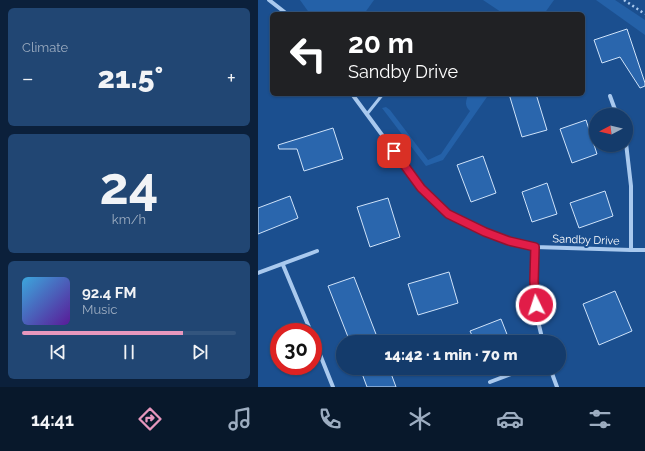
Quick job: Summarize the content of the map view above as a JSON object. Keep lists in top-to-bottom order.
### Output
{
  "streets": {
    "street": ["Sandby Drive"]
  },
  "north": "left",
  "page": {
    "tile": [
      "Climate",
      ["24", "km/h"]
    ],
    "turn": ["20 m", "Sandby Drive"],
    "heat": ["−", "21.5°", "+"],
    "song": ["92.4 FM", "Music"],
    "limit": "30",
    "trip": "14:42 · 1 min · 70 m",
    "tabs": "14:41"
  }
}
